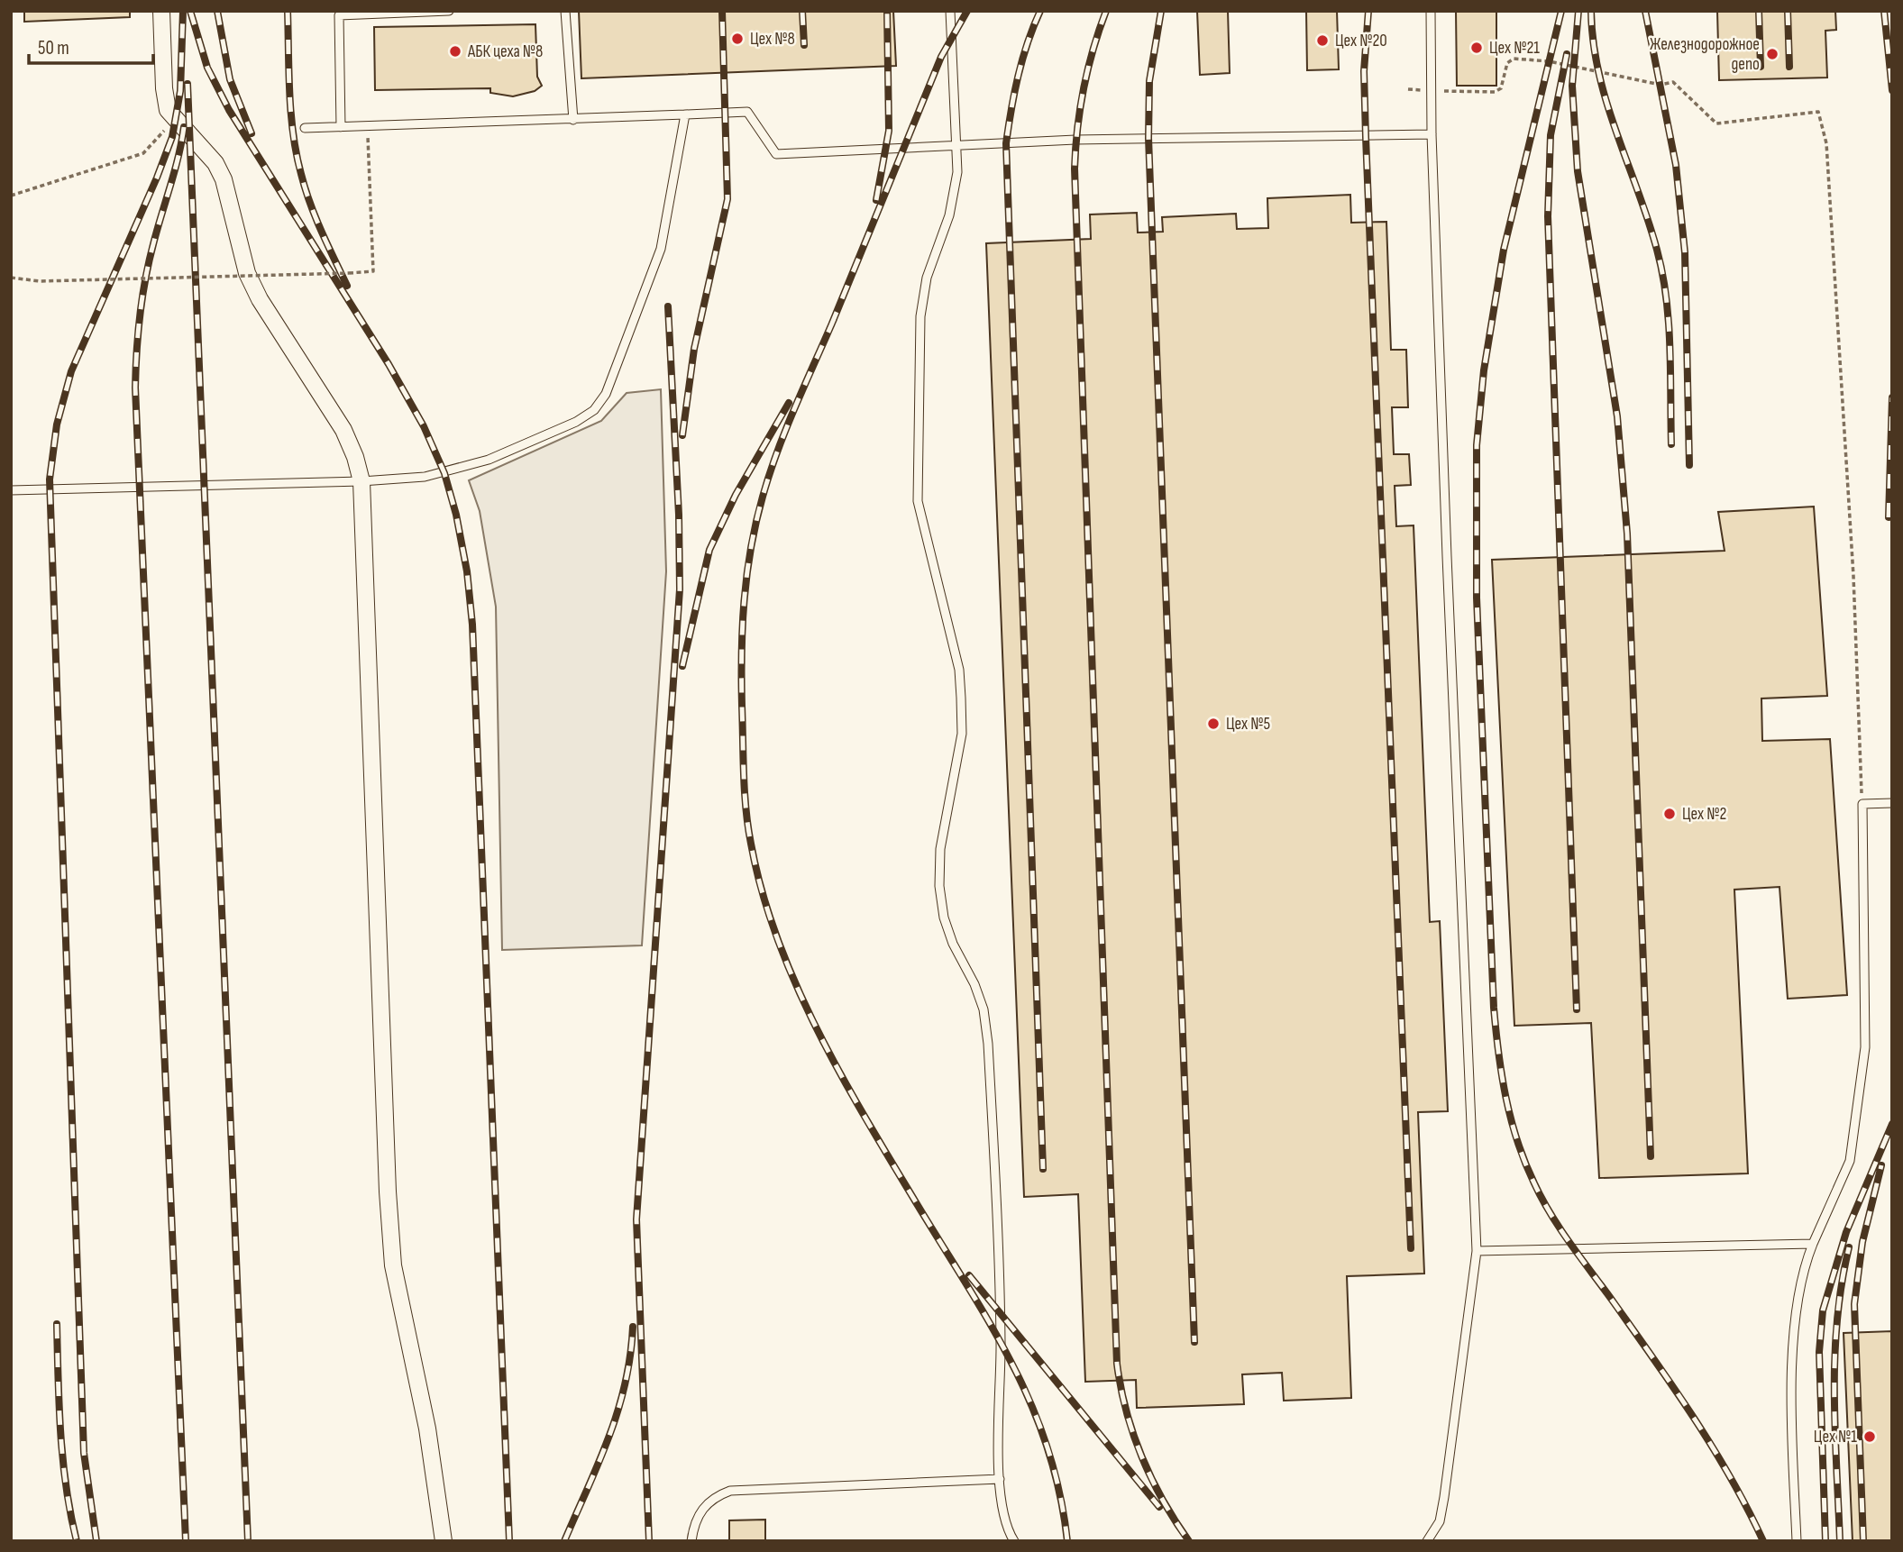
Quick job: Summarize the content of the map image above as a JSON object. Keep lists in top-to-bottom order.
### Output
{
  "places": [
    "Цех №8",
    "Цех №20",
    "Цех №21",
    "АБК цеха №8",
    "Железнодорожное депо",
    "Цех №5",
    "Цех №2",
    "Цех №1"
  ],
  "scale_bar": "50 m"
}
